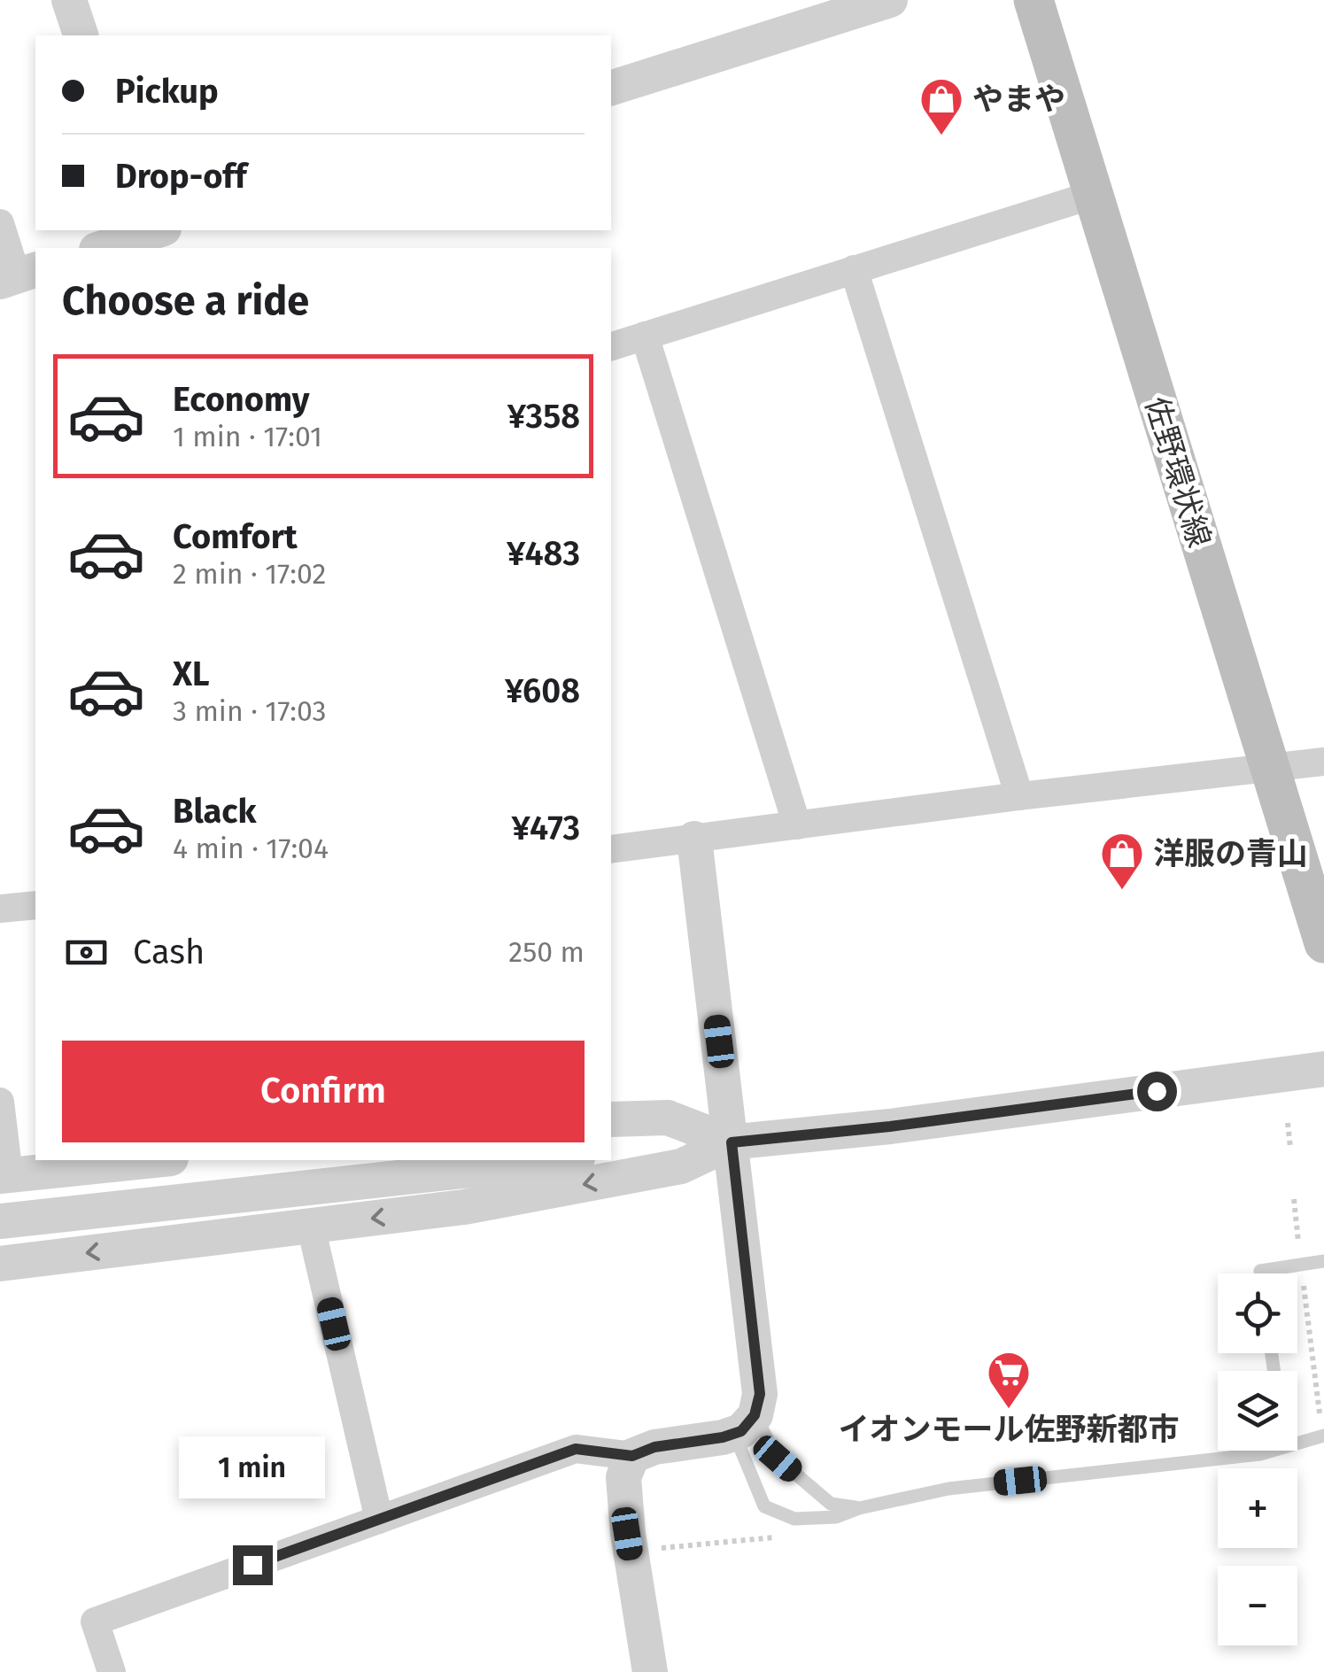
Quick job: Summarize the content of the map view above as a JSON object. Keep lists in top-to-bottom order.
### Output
{
  "streets": {
    "main road": ["佐野環状線"]
  },
  "places": {
    "shop": ["やまや", "洋服の青山"],
    "supermarket": ["イオンモール佐野新都市"]
  },
  "page": {
    "banner": ["Pickup", "Drop-off"],
    "heading": "Choose a ride",
    "list": [
      {
        "name": "Economy",
        "note": "1 min · 17:01",
        "value": "¥358"
      },
      {
        "name": "Comfort",
        "note": "2 min · 17:02",
        "value": "¥483"
      },
      {
        "name": "XL",
        "note": "3 min · 17:03",
        "value": "¥608"
      },
      {
        "name": "Black",
        "note": "4 min · 17:04",
        "value": "¥473"
      }
    ],
    "pay": ["Cash", "250 m"],
    "buttons": "Confirm",
    "map_buttons": ["+", "−"],
    "bubble": "1 min"
  }
}
